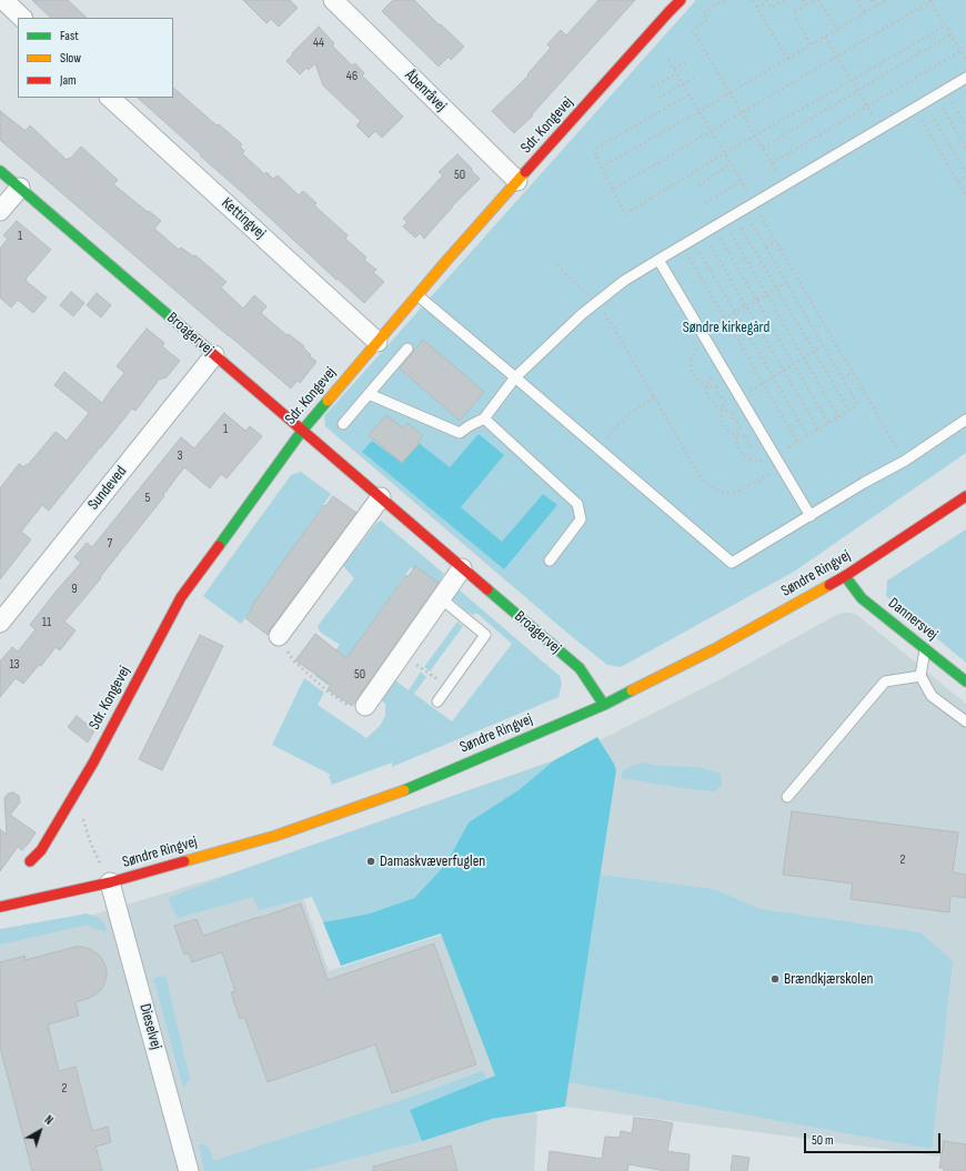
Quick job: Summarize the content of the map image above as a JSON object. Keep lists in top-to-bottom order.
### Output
{
  "streets": {
    "street": [
      "Åbenråvej",
      "Sdr. Kongevej",
      "Kettingvej",
      "Broagervej",
      "Sundeved",
      "Søndre Ringvej",
      "Dannersvej",
      "Dieselvej"
    ]
  },
  "crossings": [
    ["Åbenråvej", "Sdr. Kongevej"],
    ["Sdr. Kongevej", "Kettingvej"],
    ["Sdr. Kongevej", "Broagervej"],
    ["Broagervej", "Sundeved"],
    ["Broagervej", "Søndre Ringvej"],
    ["Søndre Ringvej", "Dannersvej"],
    ["Søndre Ringvej", "Dieselvej"]
  ],
  "parks": ["Søndre kirkegård"],
  "places": ["Damaskvæverfuglen", "Brændkjærskolen"],
  "house_numbers": [
    "44",
    "46",
    "50",
    "1",
    "1",
    "3",
    "5",
    "7",
    "9",
    "11",
    "13",
    "50",
    "2",
    "2"
  ],
  "legend": ["Fast", "Slow", "Jam"],
  "scale_bar": "50 m",
  "north": "top right"
}
